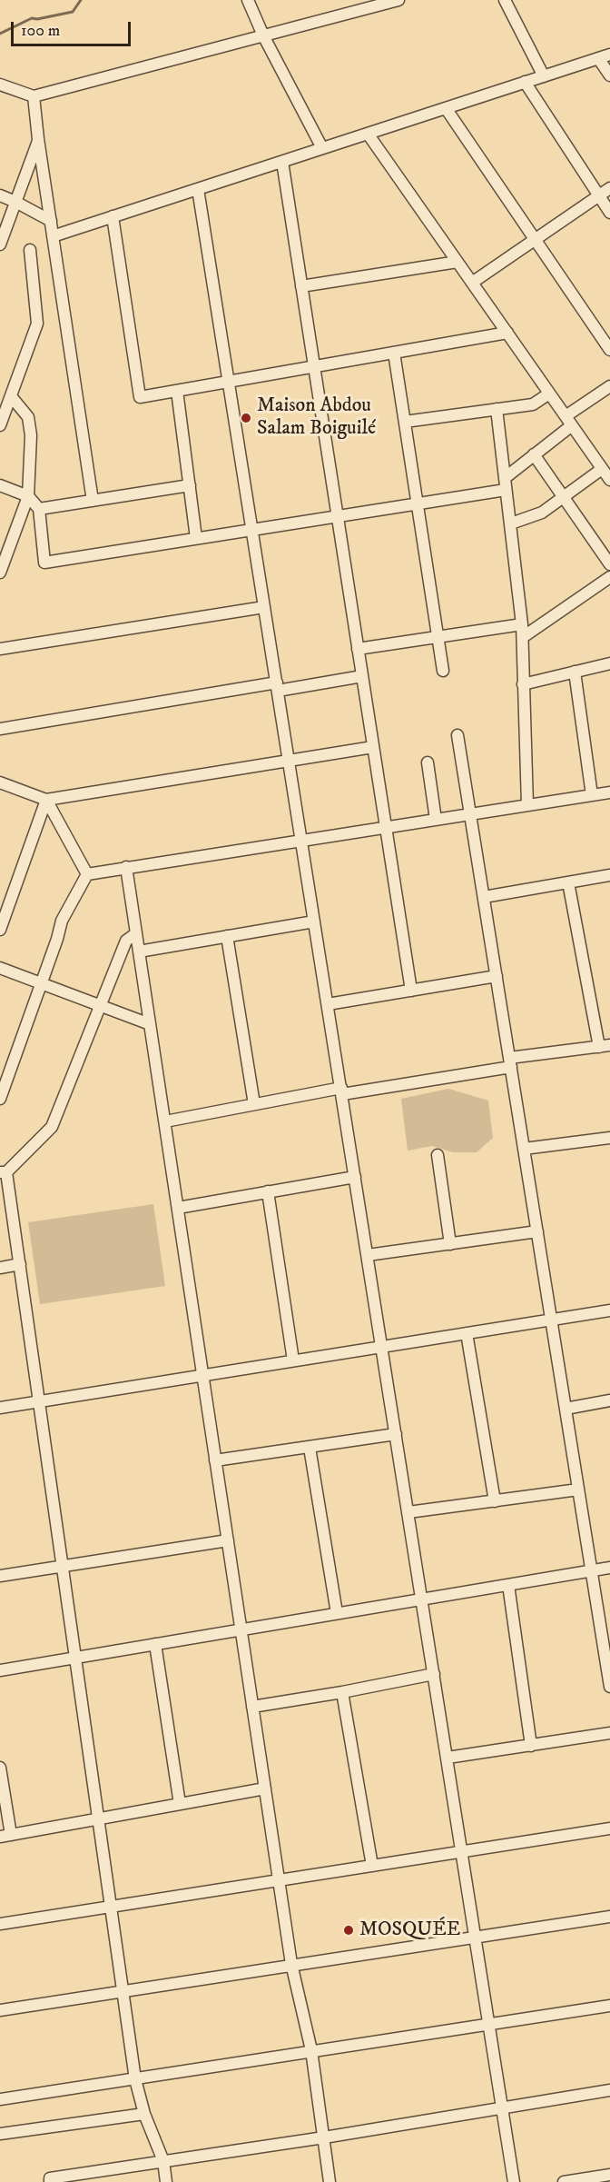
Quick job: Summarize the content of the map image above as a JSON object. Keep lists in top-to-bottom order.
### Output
{
  "places": ["Maison Abdou Salam Boiguilé", "MOSQUÉE"],
  "scale_bar": "100 m"
}
